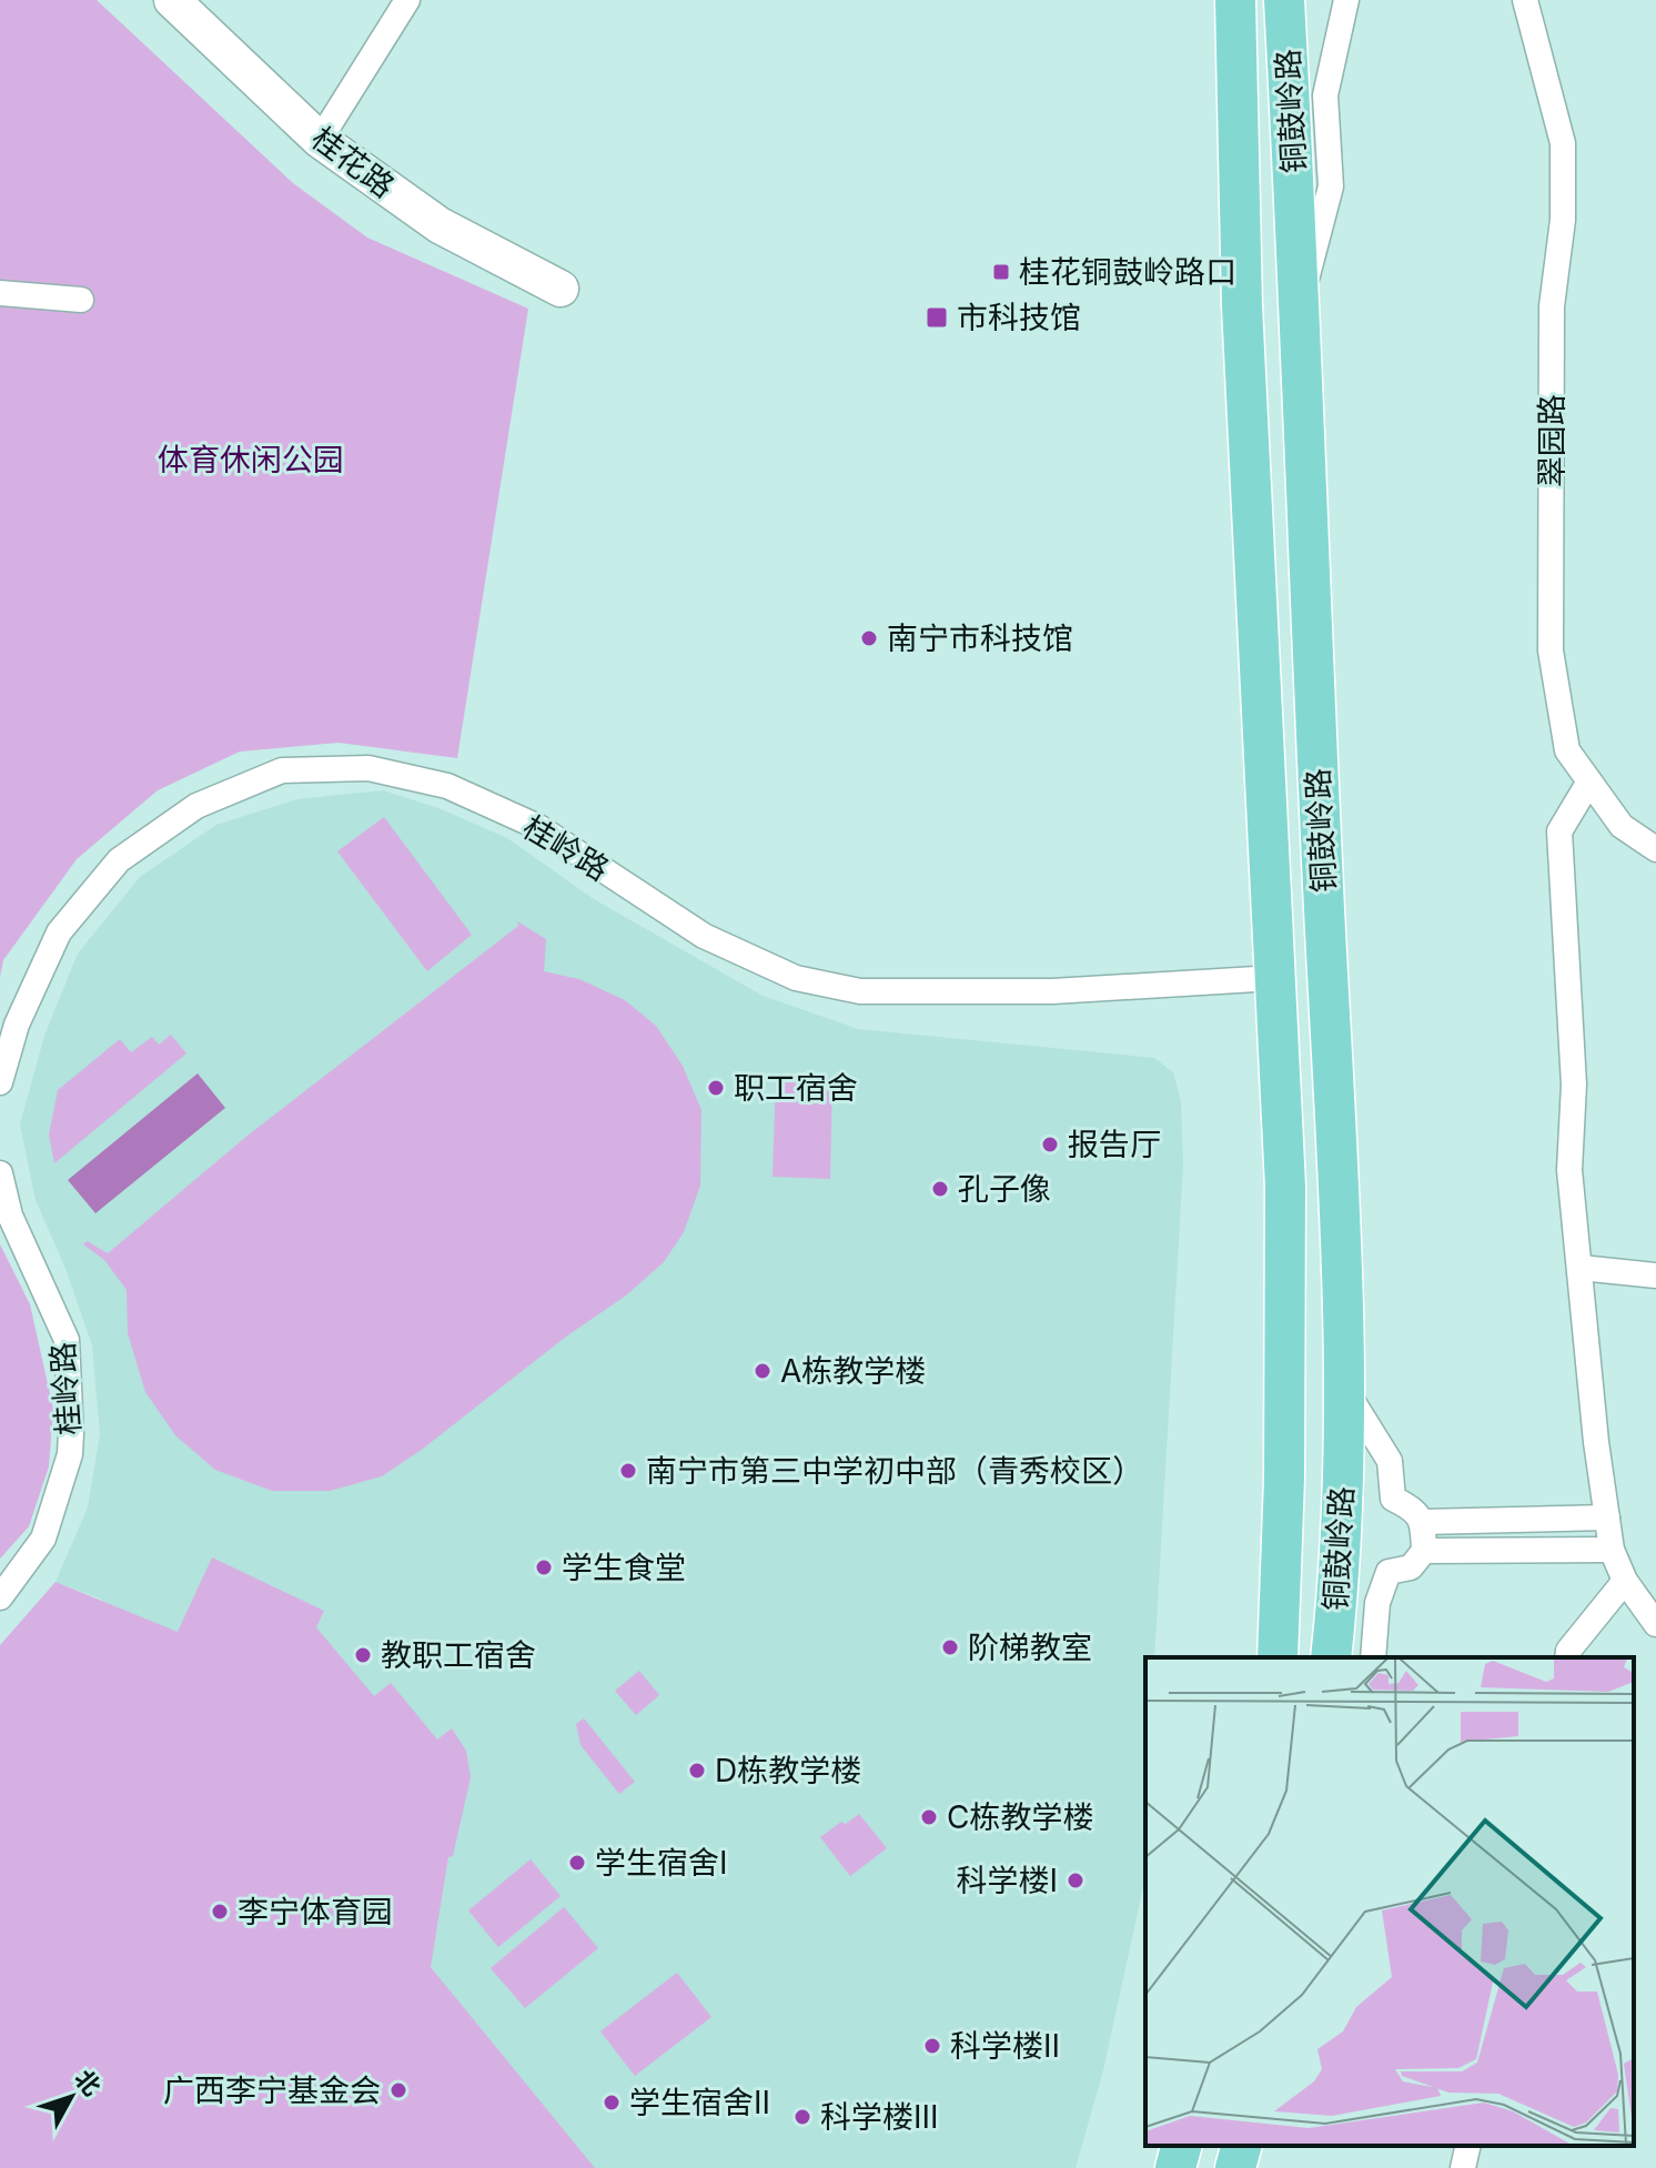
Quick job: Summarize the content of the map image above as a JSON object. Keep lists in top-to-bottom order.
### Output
{
  "streets": {
    "main road": ["铜鼓岭路"],
    "street": ["桂花路", "翠园路", "桂岭路"]
  },
  "crossings": [
    ["铜鼓岭路", "桂岭路"]
  ],
  "parks": ["体育休闲公园"],
  "places": {
    "transit": ["桂花铜鼓岭路口", "市科技馆"],
    "other": [
      "南宁市科技馆",
      "职工宿舍",
      "报告厅",
      "孔子像",
      "A栋教学楼",
      "南宁市第三中学初中部（青秀校区）",
      "学生食堂",
      "阶梯教室",
      "教职工宿舍",
      "D栋教学楼",
      "C栋教学楼",
      "学生宿舍I",
      "科学楼I",
      "李宁体育园",
      "科学楼II",
      "广西李宁基金会",
      "学生宿舍II",
      "科学楼III"
    ]
  },
  "north": "top right"
}
